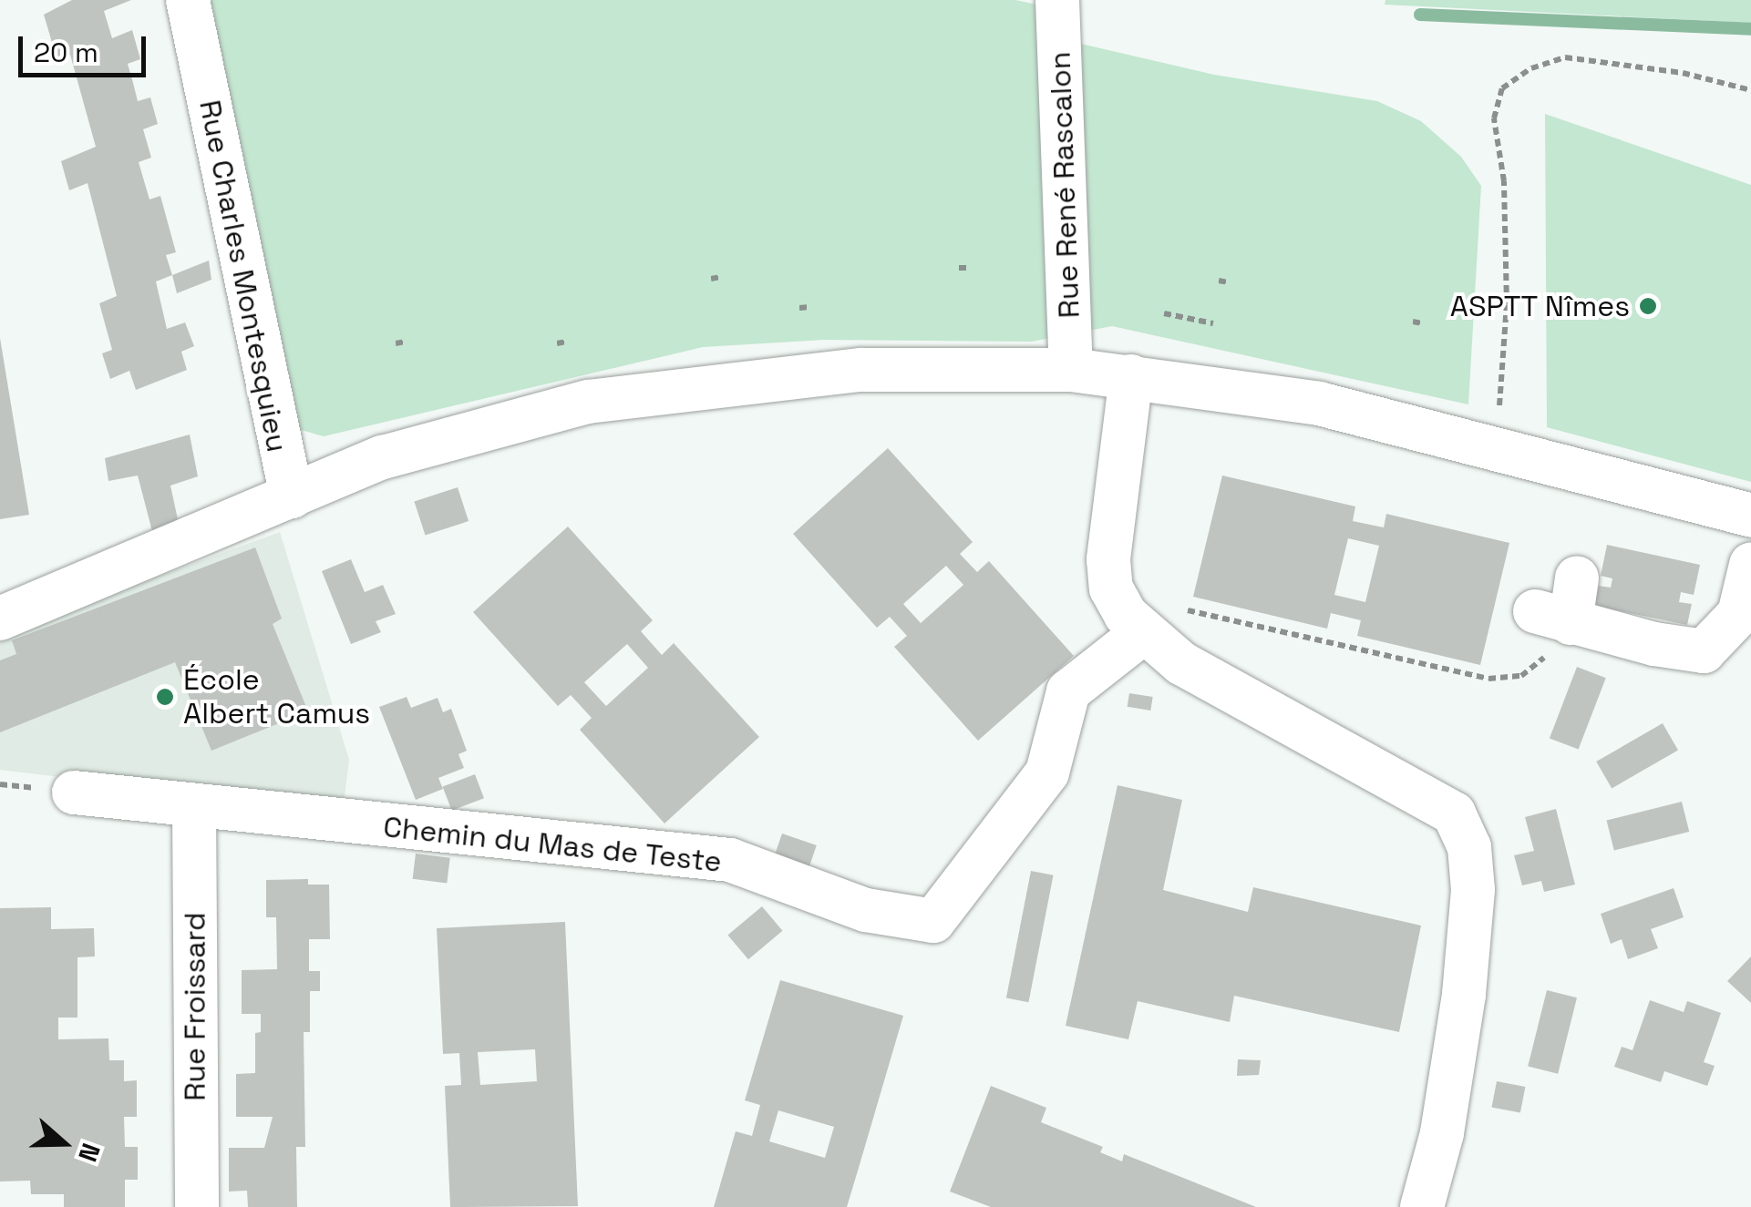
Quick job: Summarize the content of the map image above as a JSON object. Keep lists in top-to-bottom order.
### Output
{
  "streets": {
    "street": [
      "Rue René Rascalon",
      "Rue Charles Montesquieu",
      "Chemin du Mas de Teste",
      "Rue Froissard"
    ]
  },
  "crossings": [
    ["Chemin du Mas de Teste", "Rue Froissard"]
  ],
  "places": ["ASPTT Nîmes", "École Albert Camus"],
  "scale_bar": "20 m",
  "north": "right"
}
